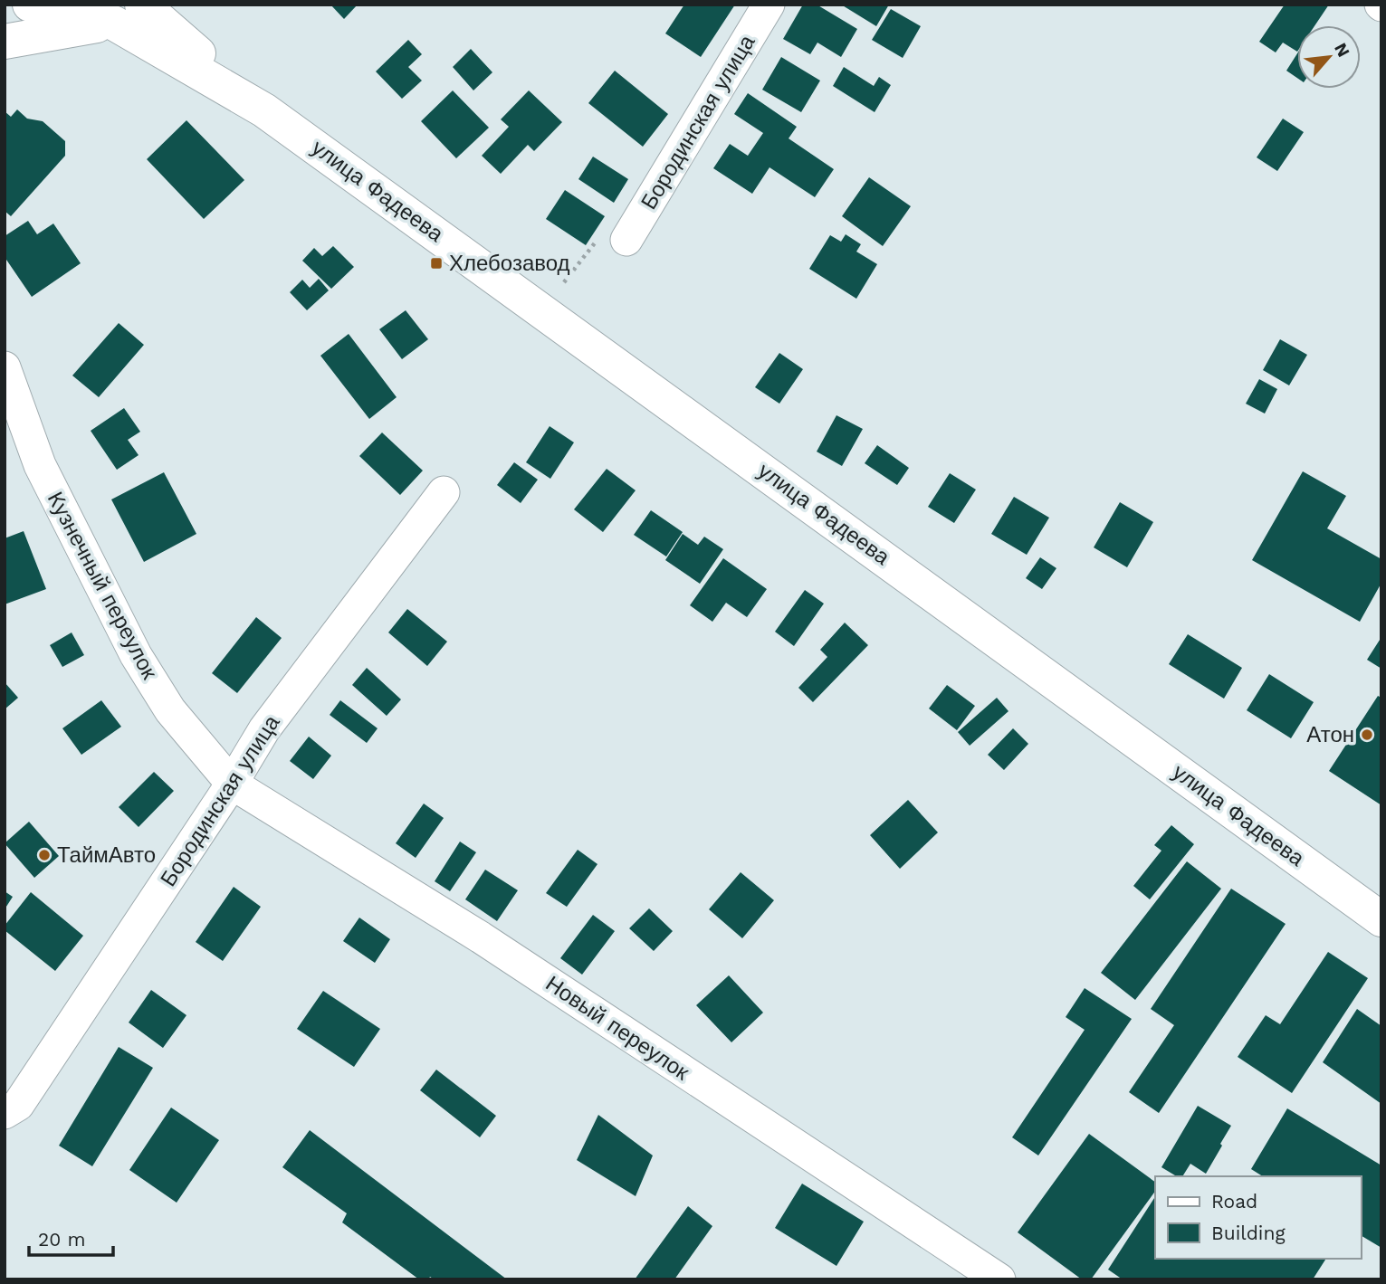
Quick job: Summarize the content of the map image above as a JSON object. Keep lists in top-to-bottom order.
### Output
{
  "streets": {
    "main road": ["улица Фадеева"],
    "street": ["Бородинская улица", "Кузнечный переулок", "Новый переулок"]
  },
  "crossings": [
    ["Бородинская улица", "Кузнечный переулок"],
    ["Бородинская улица", "Новый переулок"],
    ["Кузнечный переулок", "Новый переулок"]
  ],
  "places": {
    "transit": ["Хлебозавод"],
    "other": ["Атон", "ТаймАвто"]
  },
  "legend": ["Road", "Building"],
  "scale_bar": "20 m",
  "north": "top right"
}
